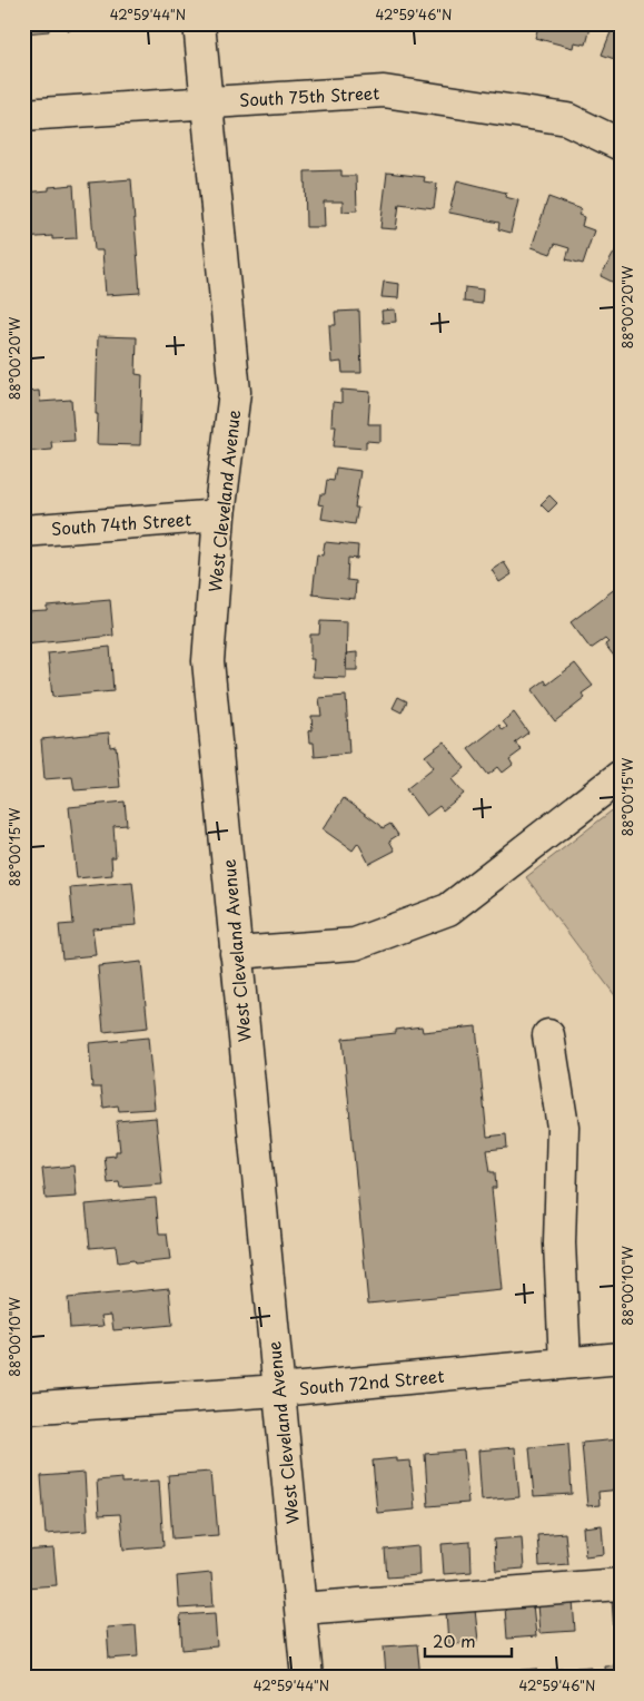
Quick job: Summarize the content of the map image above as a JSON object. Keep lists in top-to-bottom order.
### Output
{
  "streets": {
    "street": [
      "South 75th Street",
      "West Cleveland Avenue",
      "South 74th Street",
      "South 72nd Street"
    ]
  },
  "crossings": [
    ["South 75th Street", "West Cleveland Avenue"],
    ["West Cleveland Avenue", "South 74th Street"],
    ["West Cleveland Avenue", "South 72nd Street"]
  ],
  "scale_bar": "20 m",
  "coordinates": [
    "42°59'44\"N",
    "42°59'46\"N",
    "88°00'20\"W",
    "88°00'15\"W",
    "88°00'10\"W"
  ]
}
